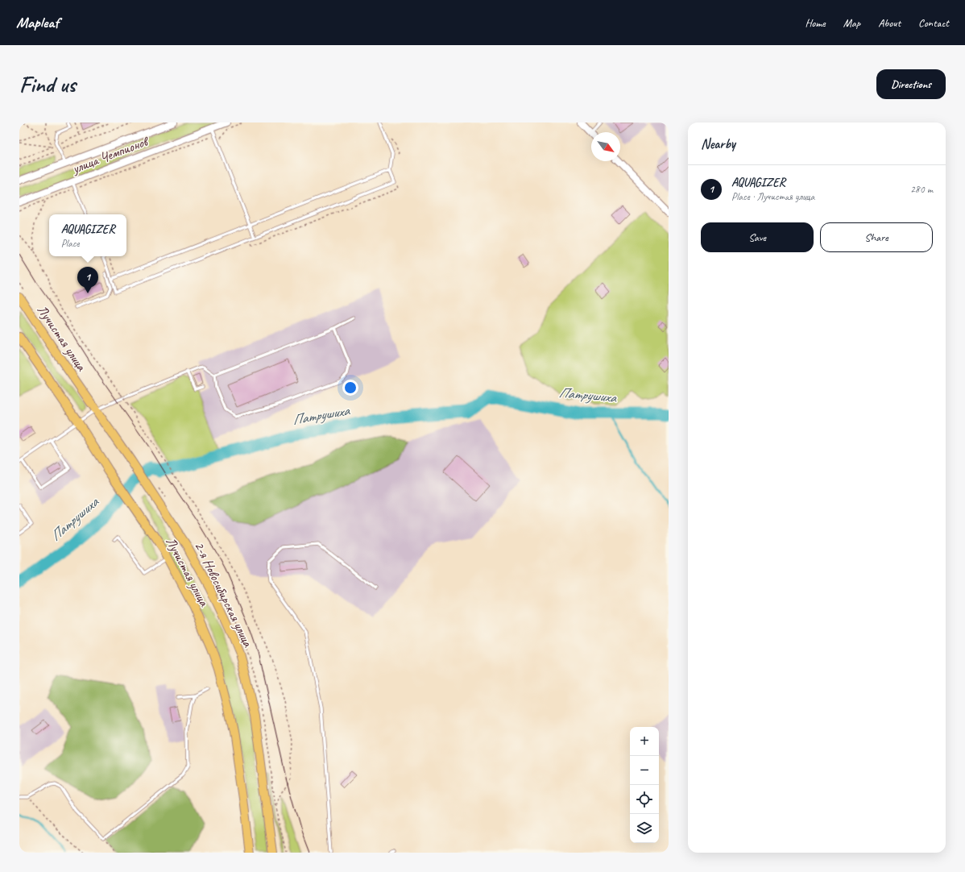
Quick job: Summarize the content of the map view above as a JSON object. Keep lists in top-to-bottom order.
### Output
{
  "streets": {
    "main road": ["Лучистая улица", "2-я Новосибирская улица"],
    "street": ["улица Чемпионов"]
  },
  "crossings": [
    ["Лучистая улица", "2-я Новосибирская улица"]
  ],
  "water": ["Патрушиха"],
  "north": "bottom right",
  "page": {
    "header": "Mapleaf",
    "nav": [
      "Home",
      "Map",
      "About",
      "Contact"
    ],
    "buttons": [
      "Directions",
      ["Save", "Share"]
    ],
    "title": "Find us",
    "heading": "Nearby",
    "list": [
      {
        "mark": "1",
        "name": "AQUAGIZER",
        "note": "Place · Лучистая улица",
        "value": "280 m"
      }
    ],
    "popup": ["AQUAGIZER", "Place"],
    "pins": "1",
    "map_buttons": ["+", "−"]
  }
}
